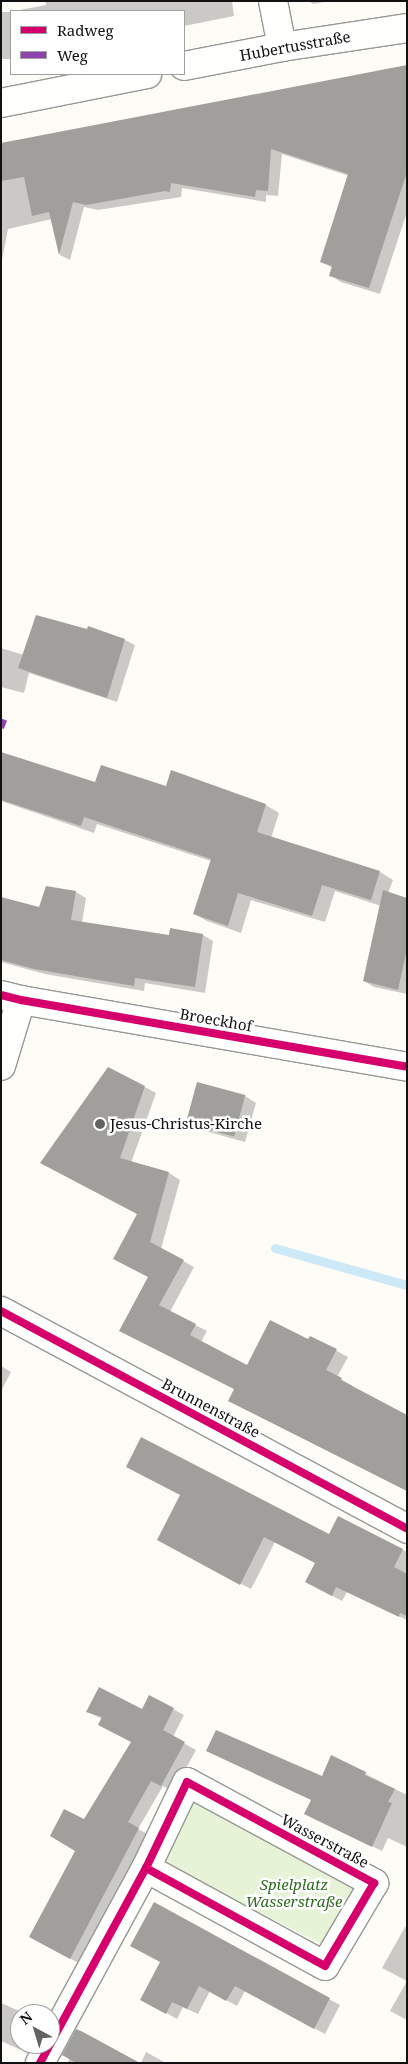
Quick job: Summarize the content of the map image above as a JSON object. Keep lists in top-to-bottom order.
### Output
{
  "streets": {
    "street": [
      "Hubertusstraße",
      "Broeckhof",
      "Brunnenstraße",
      "Wasserstraße"
    ]
  },
  "parks": ["Spielplatz Wasserstraße"],
  "places": ["Jesus-Christus-Kirche"],
  "legend": ["Radweg", "Weg"],
  "north": "top left"
}
